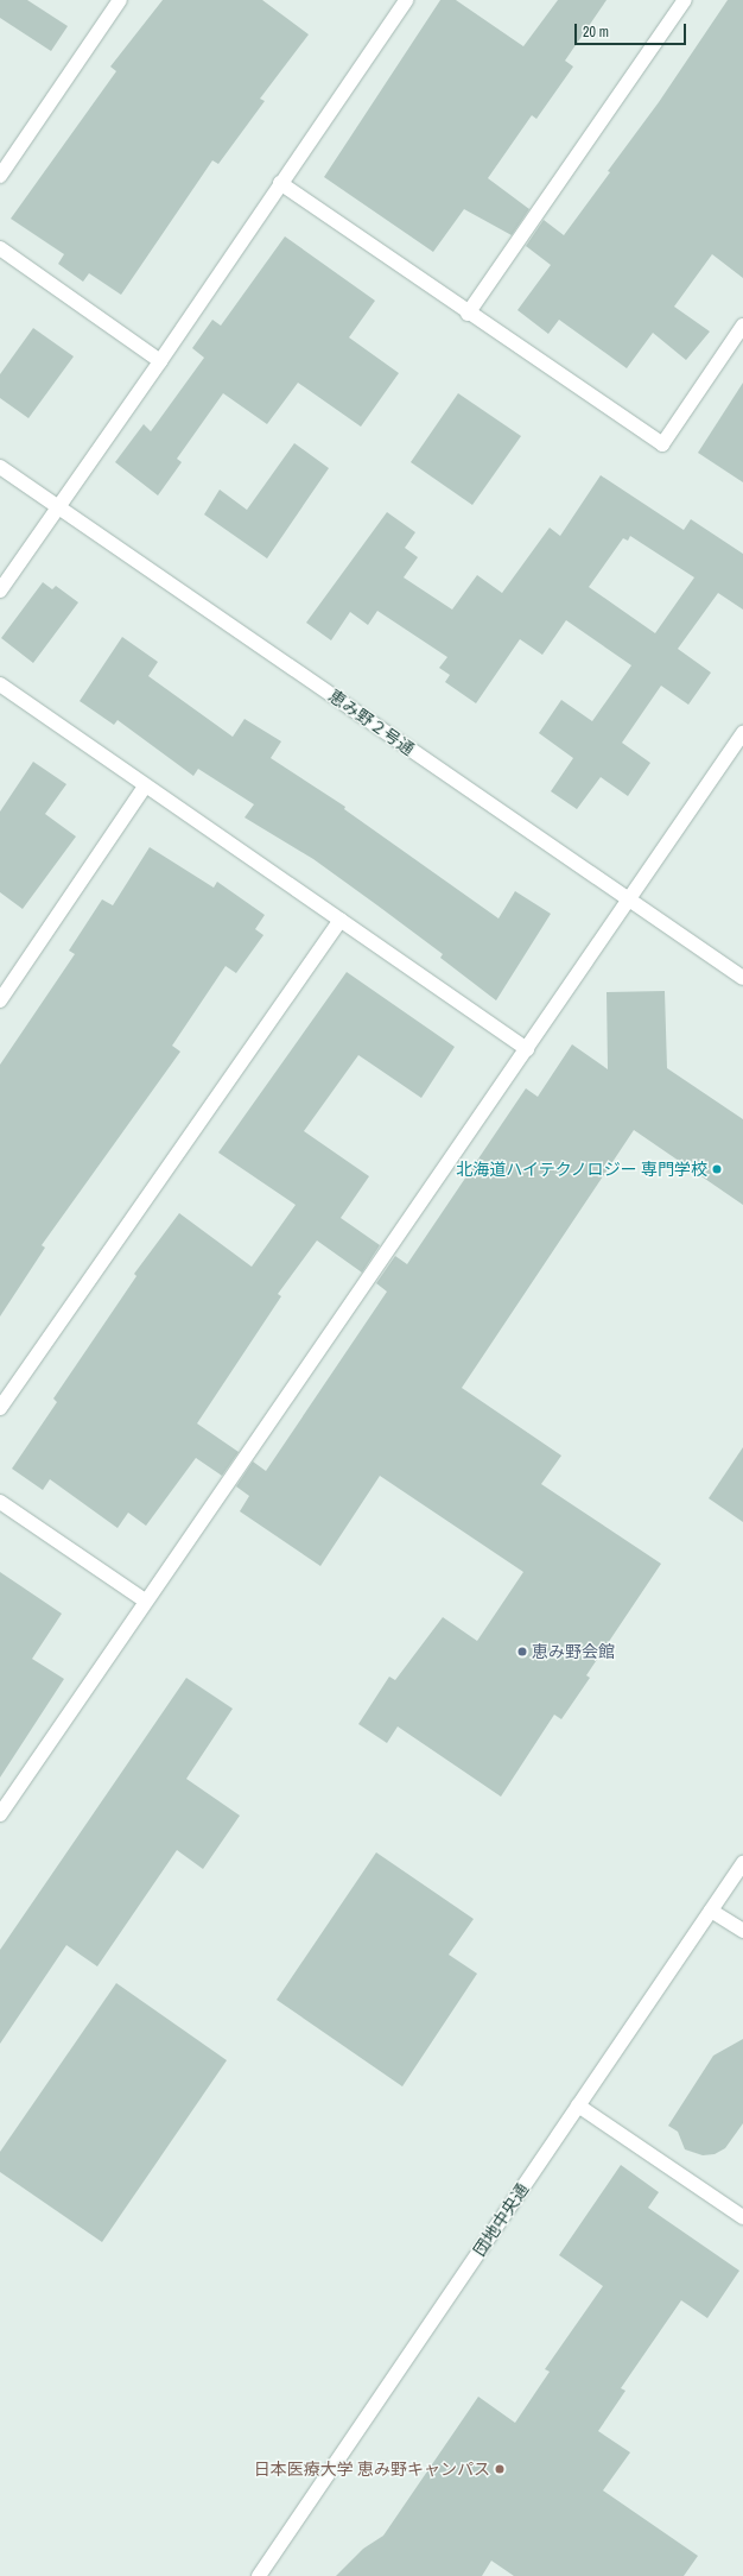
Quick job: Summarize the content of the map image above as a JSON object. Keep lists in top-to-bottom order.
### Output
{
  "streets": {
    "street": ["恵み野２号通", "団地中央通"]
  },
  "places": ["北海道ハイテクノロジー 専門学校", "恵み野会館", "日本医療大学 恵み野キャンパス"],
  "scale_bar": "20 m"
}
